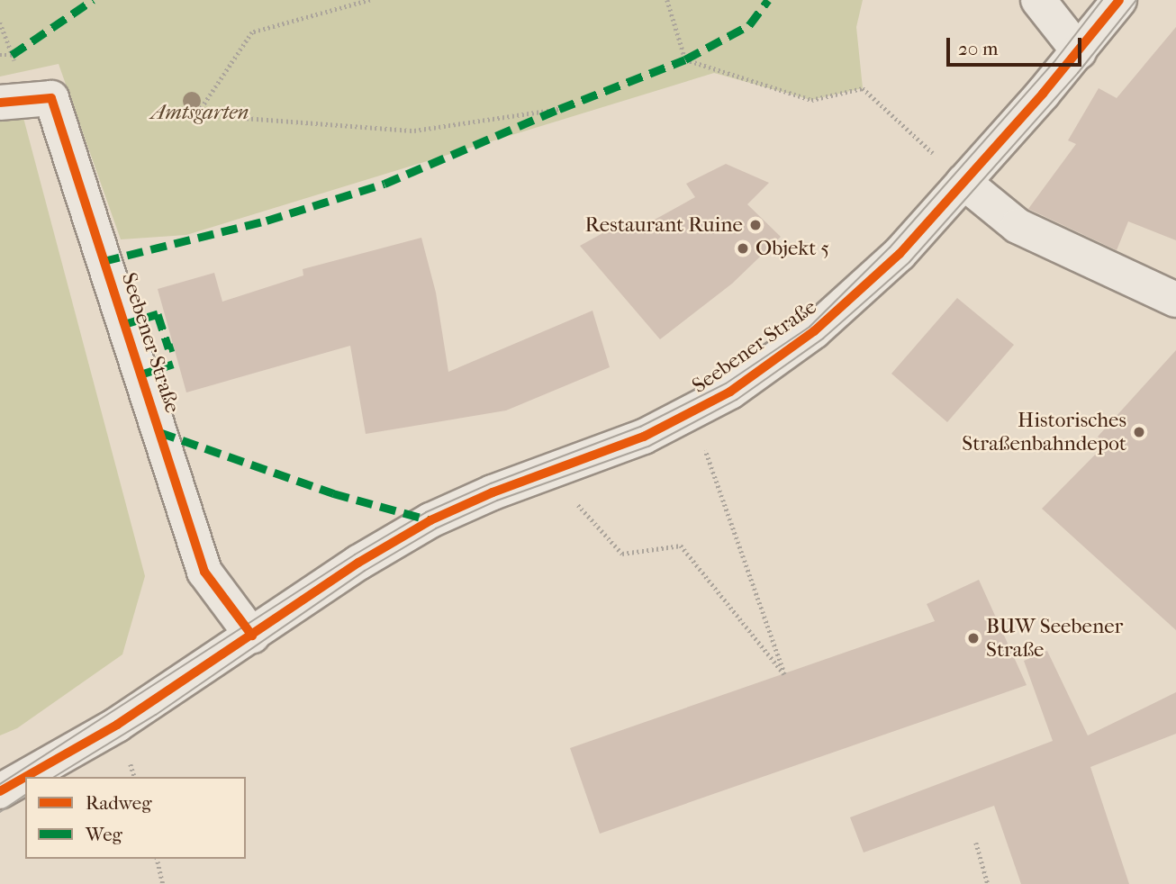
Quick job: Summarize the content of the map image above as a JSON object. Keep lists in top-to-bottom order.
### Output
{
  "streets": {
    "street": ["Seebener Straße"]
  },
  "parks": ["Amtsgarten"],
  "places": [
    "Restaurant Ruine",
    "Objekt 5",
    "Historisches Straßenbahndepot",
    "BUW Seebener Straße"
  ],
  "legend": ["Radweg", "Weg"],
  "scale_bar": "20 m"
}
